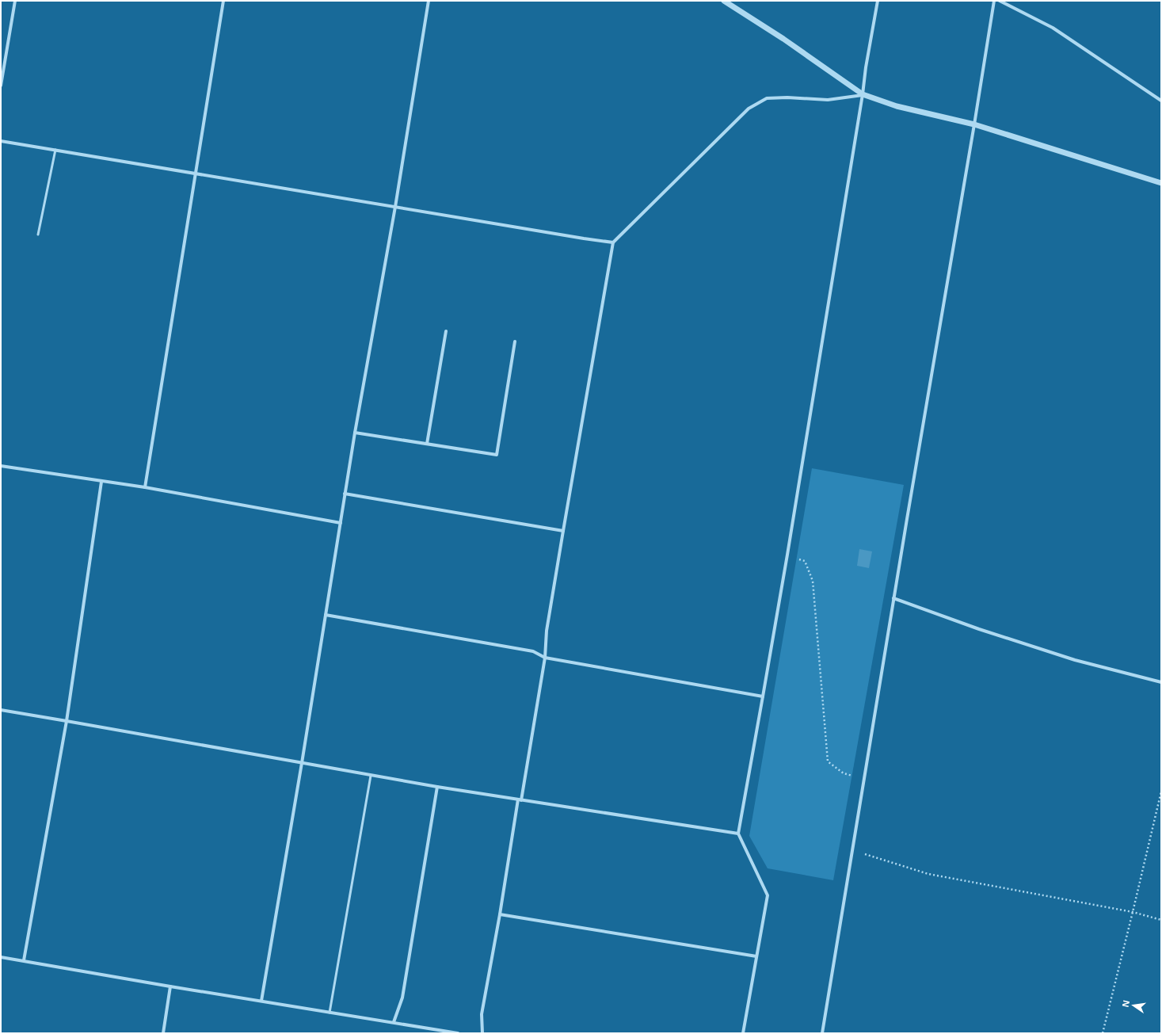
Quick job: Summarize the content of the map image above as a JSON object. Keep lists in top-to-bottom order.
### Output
{
  "north": "left"
}
